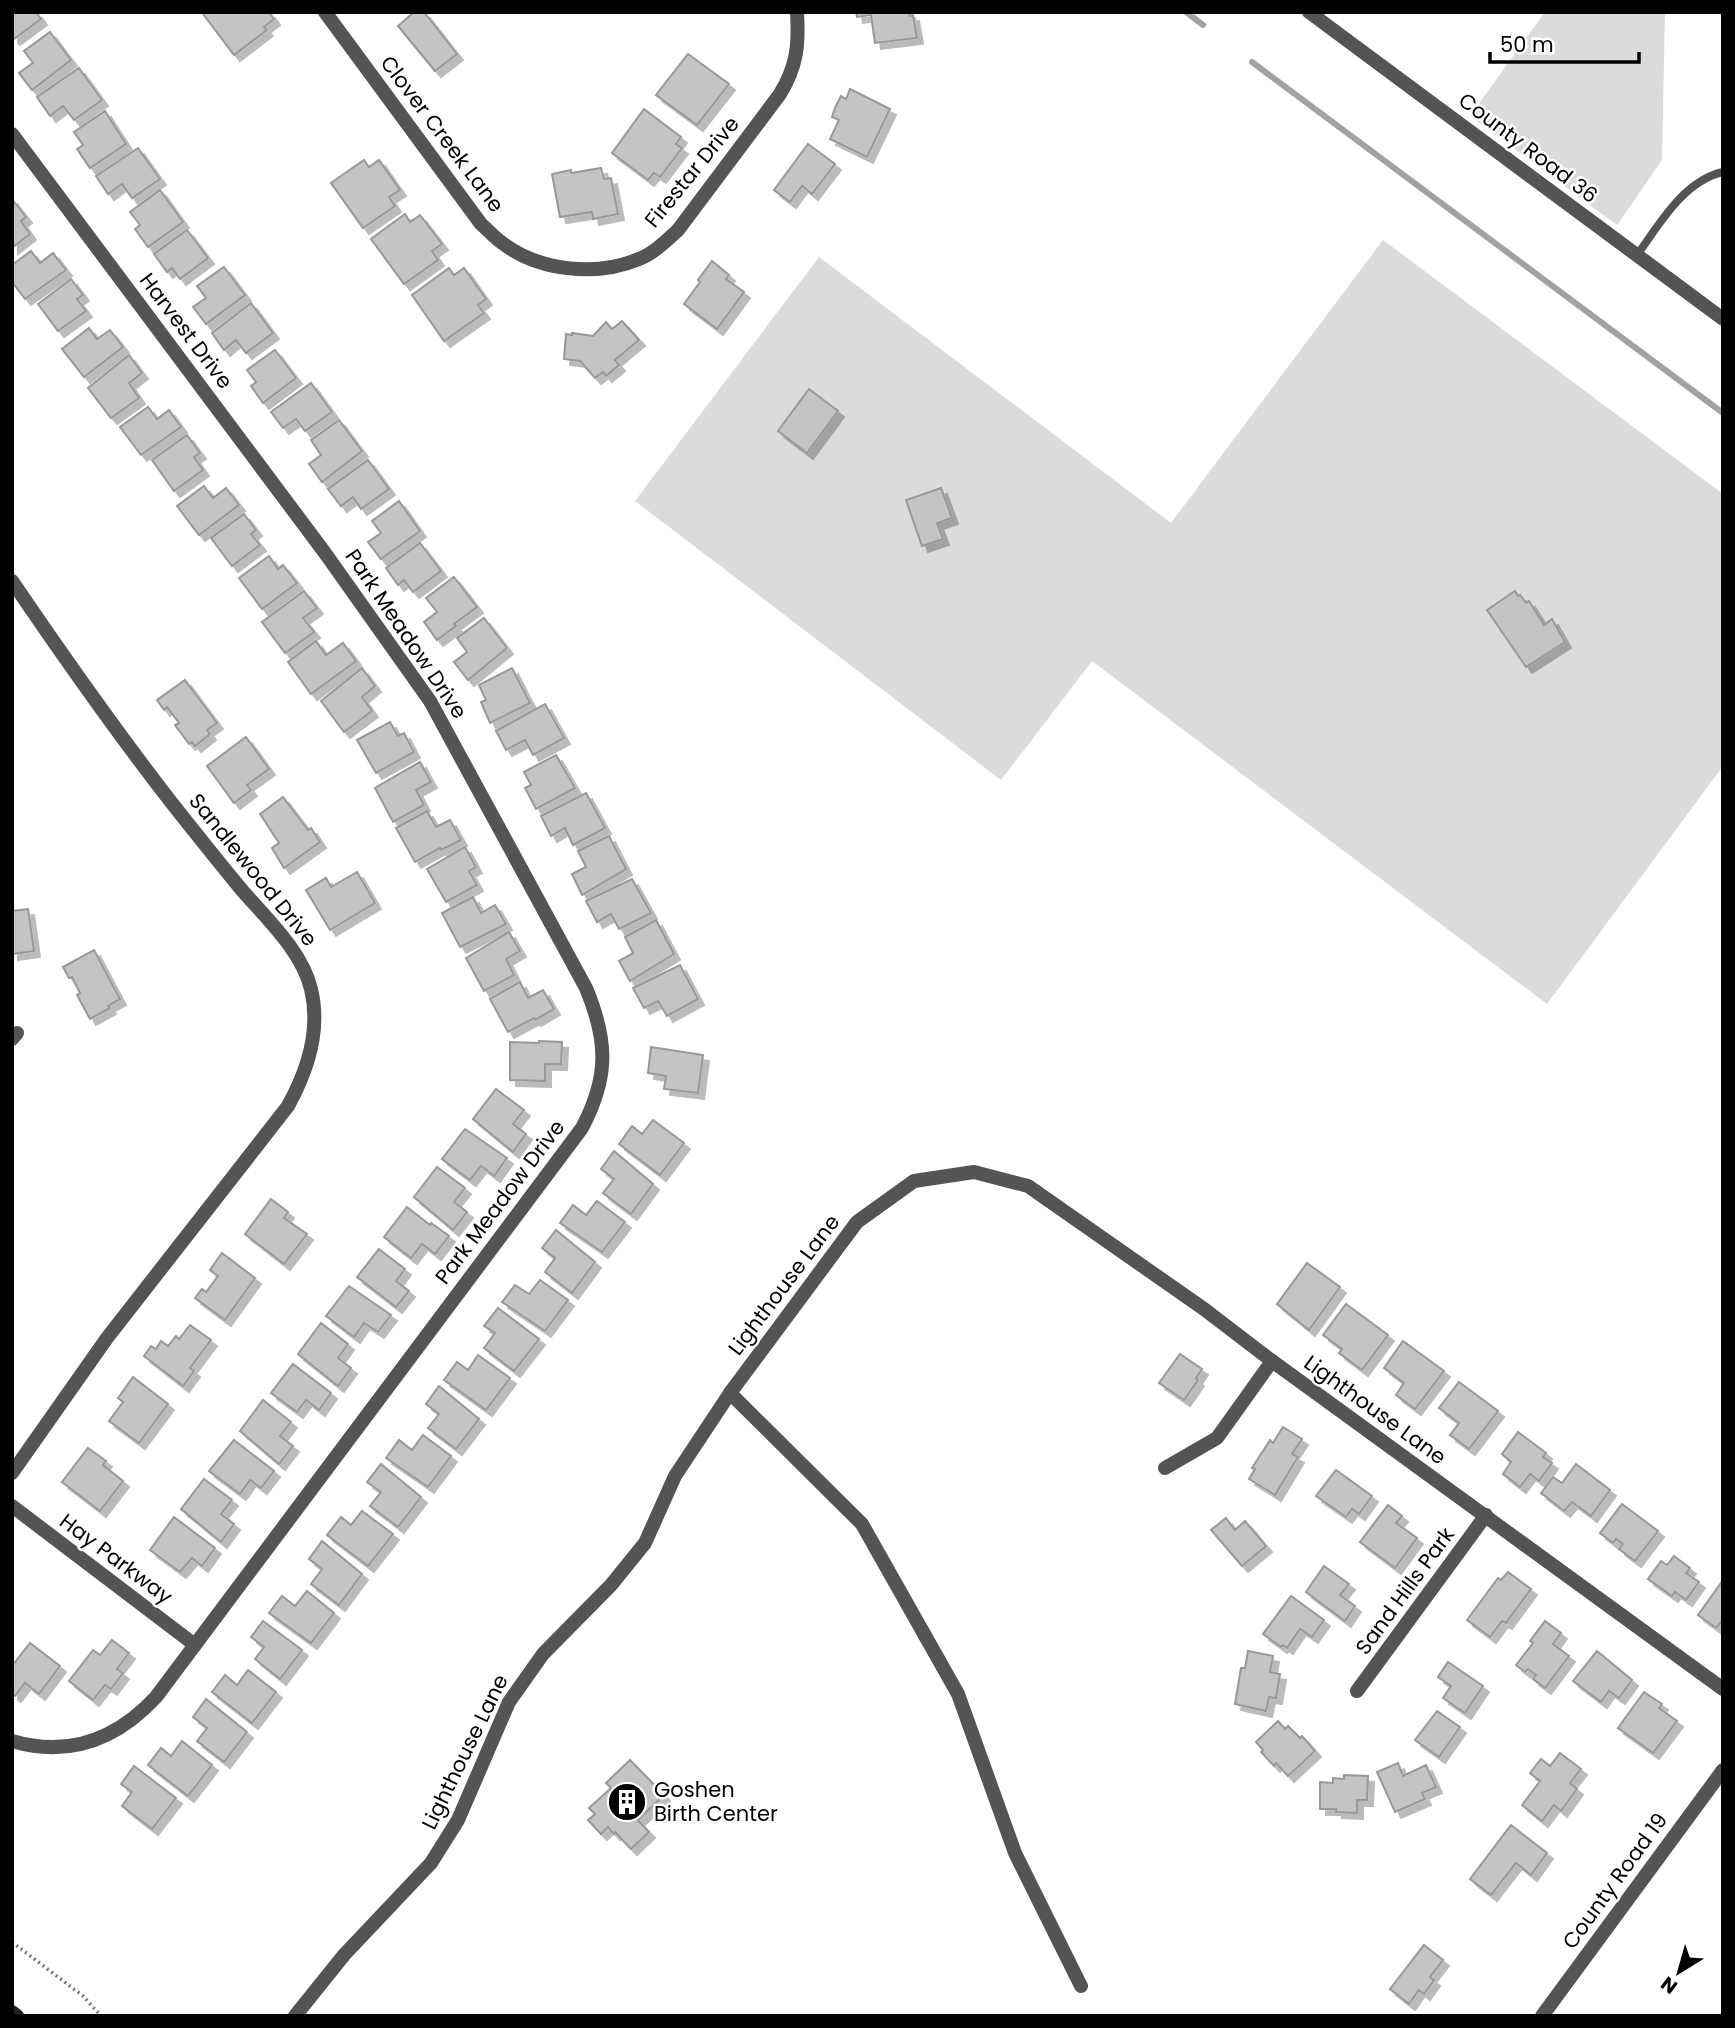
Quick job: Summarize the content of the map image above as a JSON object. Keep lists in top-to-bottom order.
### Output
{
  "streets": {
    "street": [
      "Clover Creek Lane",
      "County Road 36",
      "Firestar Drive",
      "Harvest Drive",
      "Park Meadow Drive",
      "Sandlewood Drive",
      "Lighthouse Lane",
      "Hay Parkway",
      "Sand Hills Park",
      "County Road 19"
    ]
  },
  "crossings": [
    ["Clover Creek Lane", "Firestar Drive"],
    ["Harvest Drive", "Park Meadow Drive"],
    ["Park Meadow Drive", "Hay Parkway"],
    ["Lighthouse Lane", "Sand Hills Park"]
  ],
  "places": {
    "building": ["Goshen Birth Center"]
  },
  "scale_bar": "50 m",
  "north": "bottom left"
}
